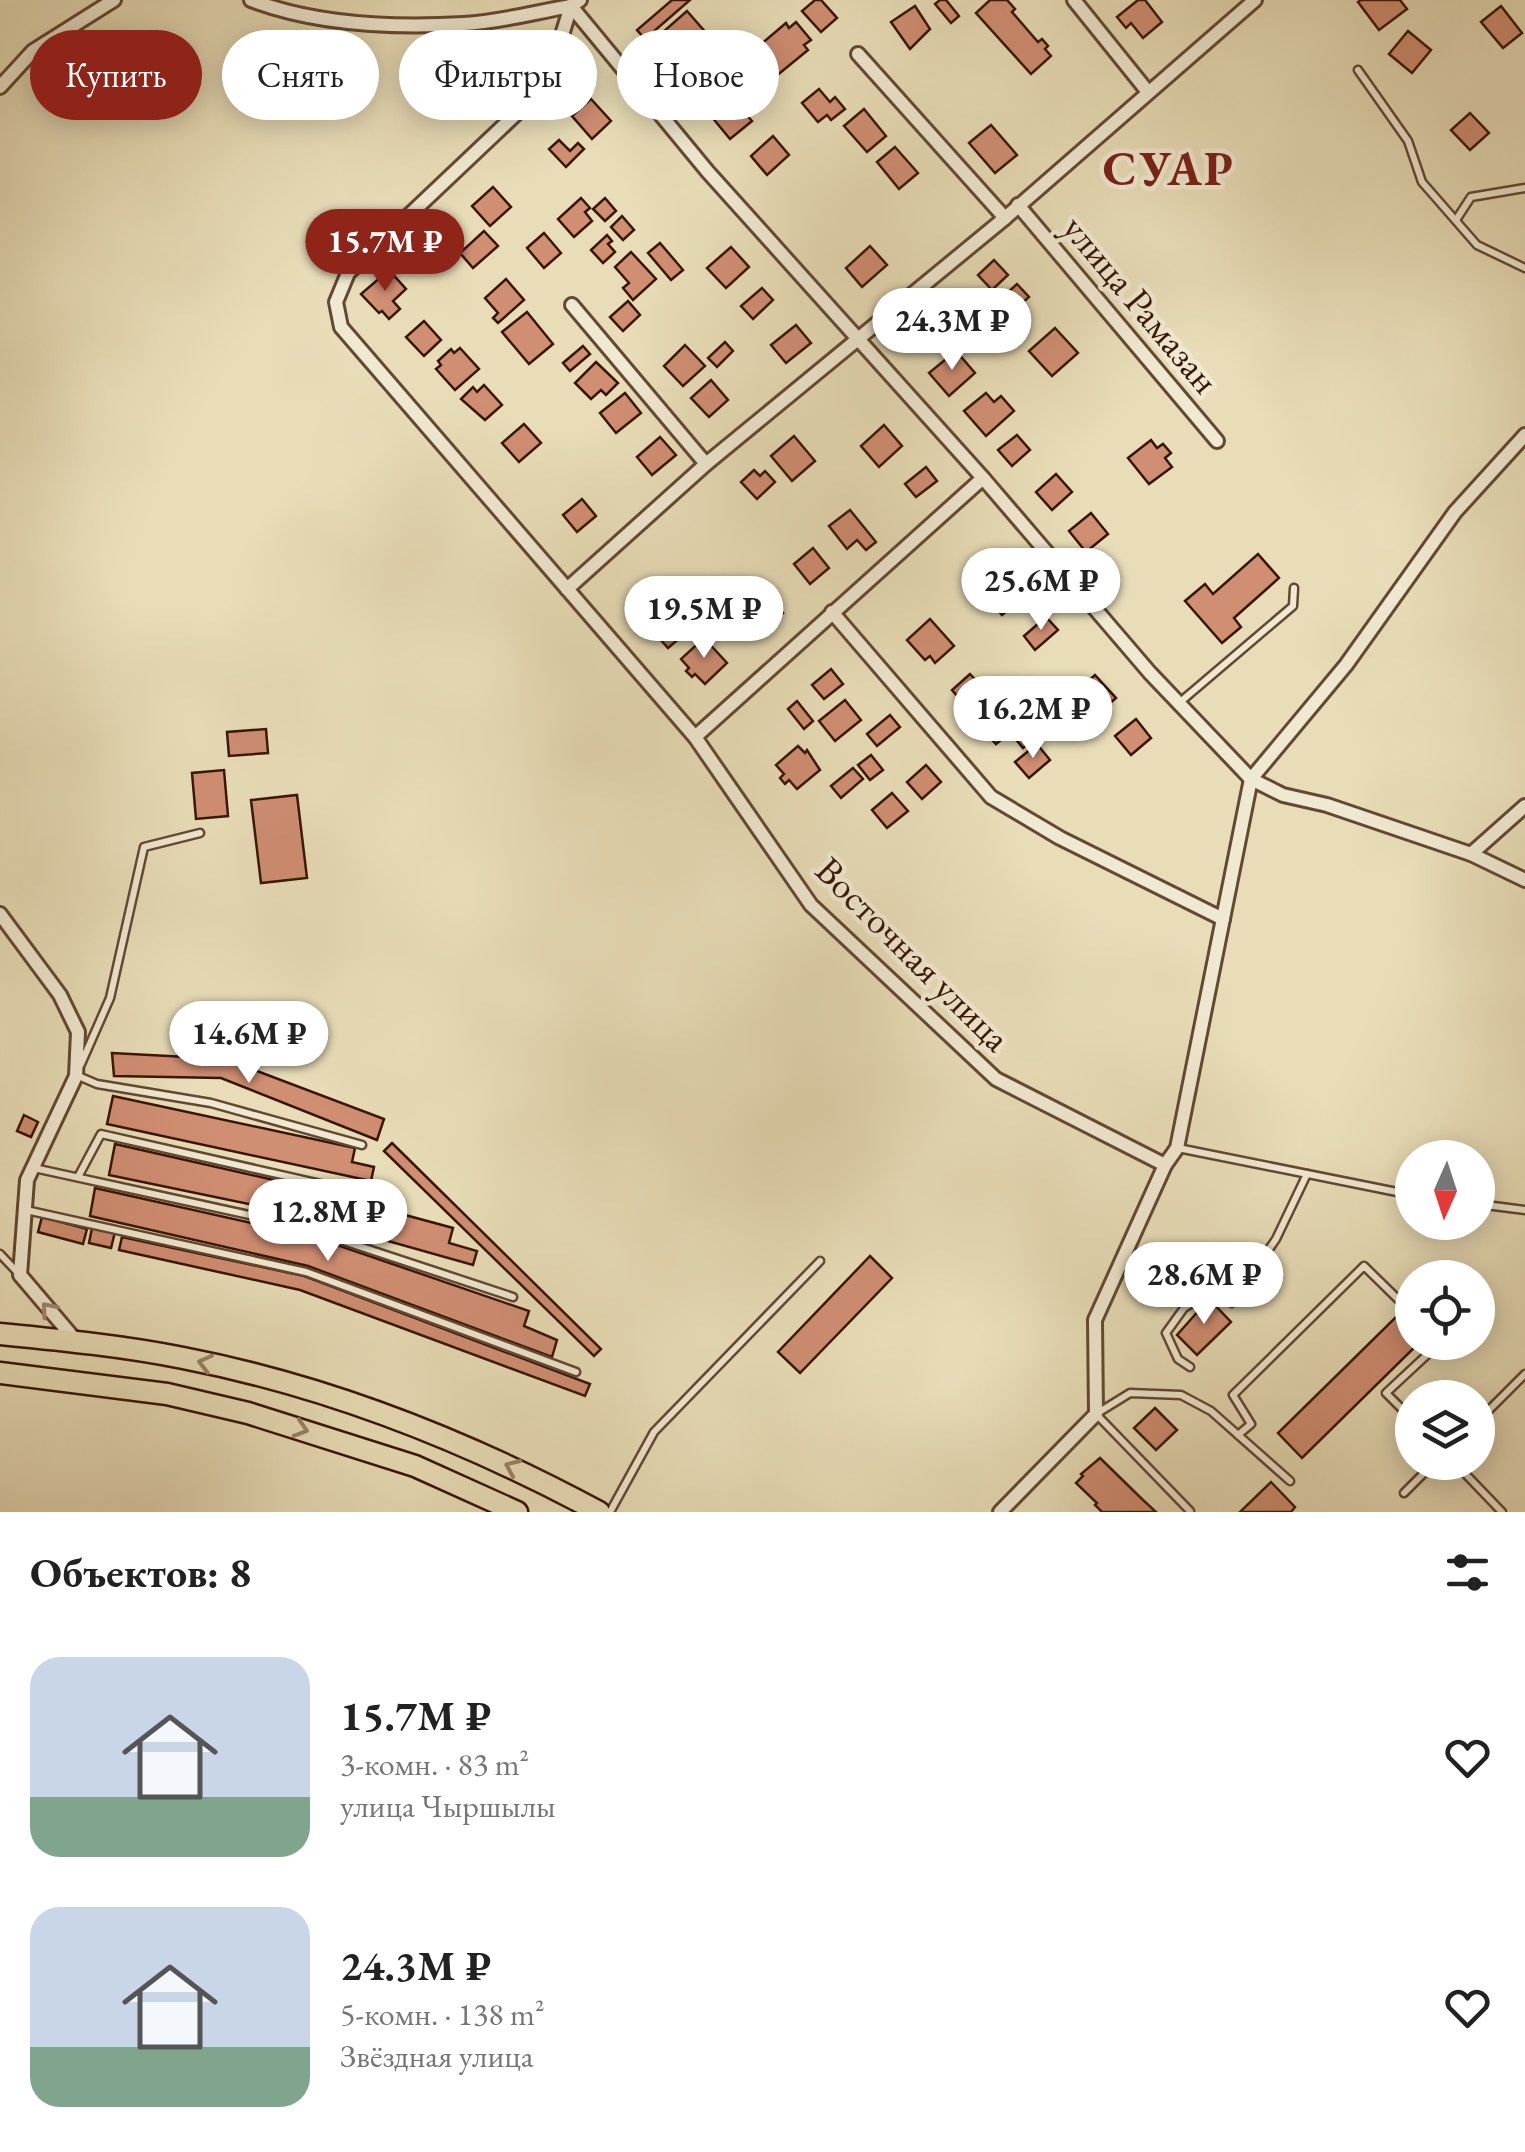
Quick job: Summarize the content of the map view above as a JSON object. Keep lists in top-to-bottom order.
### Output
{
  "streets": {
    "street": ["улица Рамазан", "Восточная улица"]
  },
  "districts": ["СУАР"],
  "north": "bottom",
  "page": {
    "chip": [
      "Купить",
      "Снять",
      "Фильтры",
      "Новое"
    ],
    "price": [
      "15.7M ₽",
      "24.3M ₽",
      "25.6M ₽",
      "19.5M ₽",
      "16.2M ₽",
      "14.6M ₽",
      "12.8M ₽",
      "28.6M ₽"
    ],
    "heading": "Объектов: 8",
    "list": [
      {
        "name": "15.7M ₽",
        "note": "3-комн. · 83 m² · улица Чыршылы"
      },
      {
        "name": "24.3M ₽",
        "note": "5-комн. · 138 m² · Звёздная улица"
      }
    ]
  }
}
